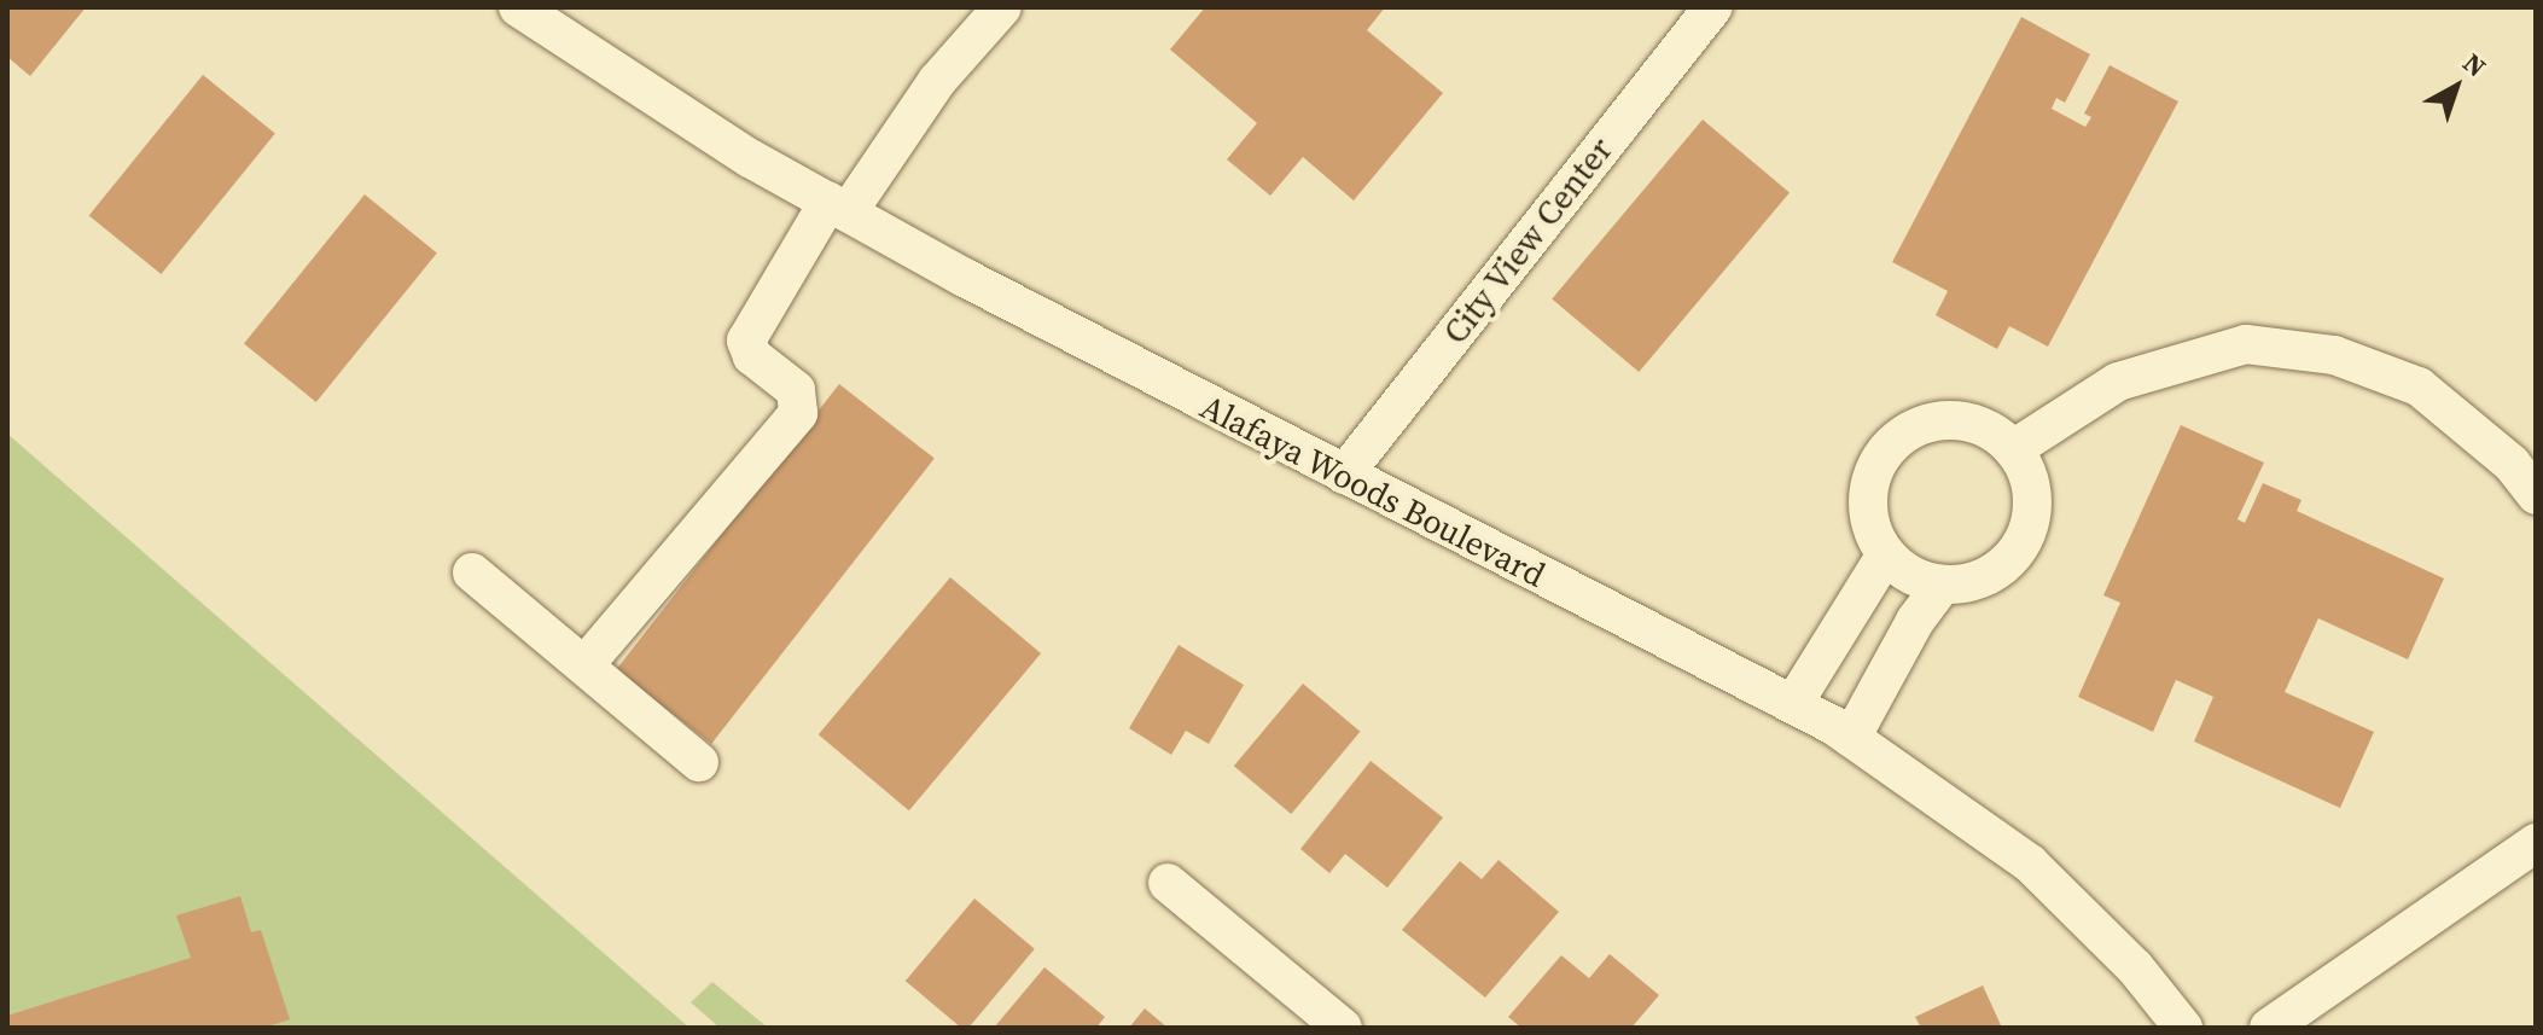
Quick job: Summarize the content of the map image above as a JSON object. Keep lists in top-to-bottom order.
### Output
{
  "streets": {
    "street": ["City View Center", "Alafaya Woods Boulevard"]
  },
  "crossings": [
    ["City View Center", "Alafaya Woods Boulevard"]
  ],
  "north": "top right"
}
